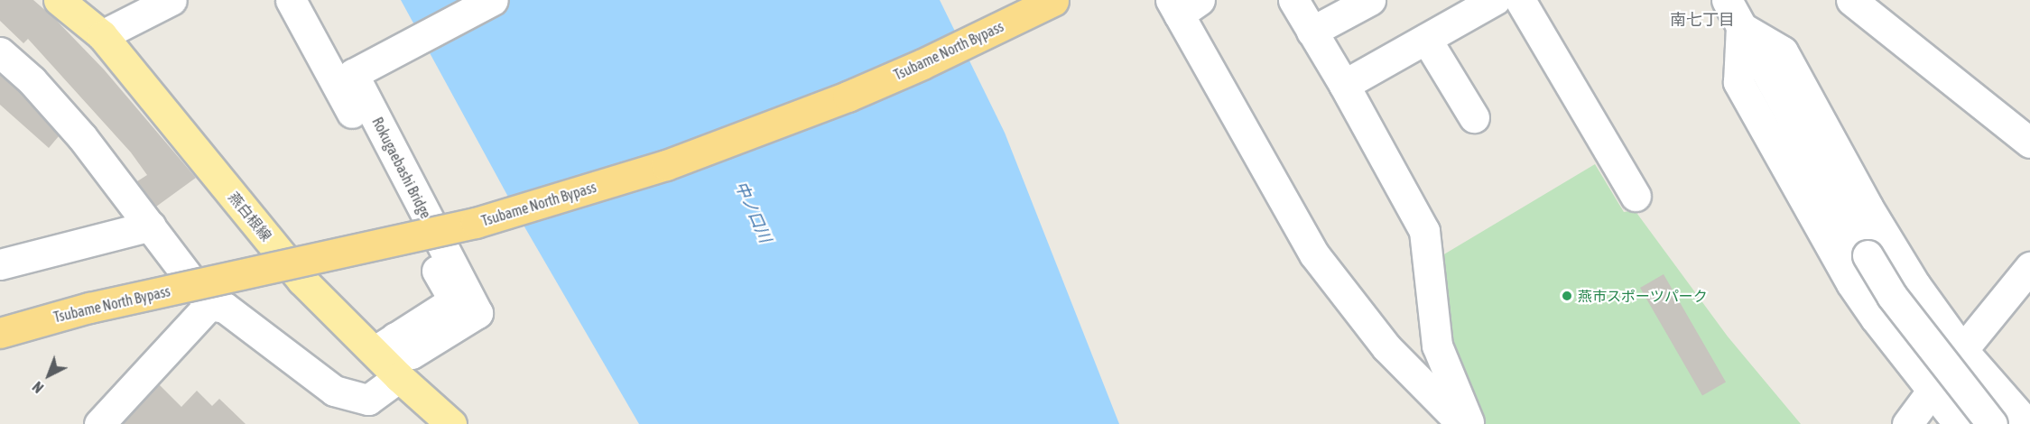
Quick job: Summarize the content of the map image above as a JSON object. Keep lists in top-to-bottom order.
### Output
{
  "streets": {
    "highway": ["Tsubame North Bypass"],
    "main road": ["燕白根線"],
    "street": ["Rokugaebashi Bridge"]
  },
  "crossings": [
    ["Rokugaebashi Bridge", "燕白根線"]
  ],
  "districts": ["南七丁目"],
  "water": ["中ノ口川"],
  "places": ["燕市スポーツパーク"],
  "north": "bottom left"
}
